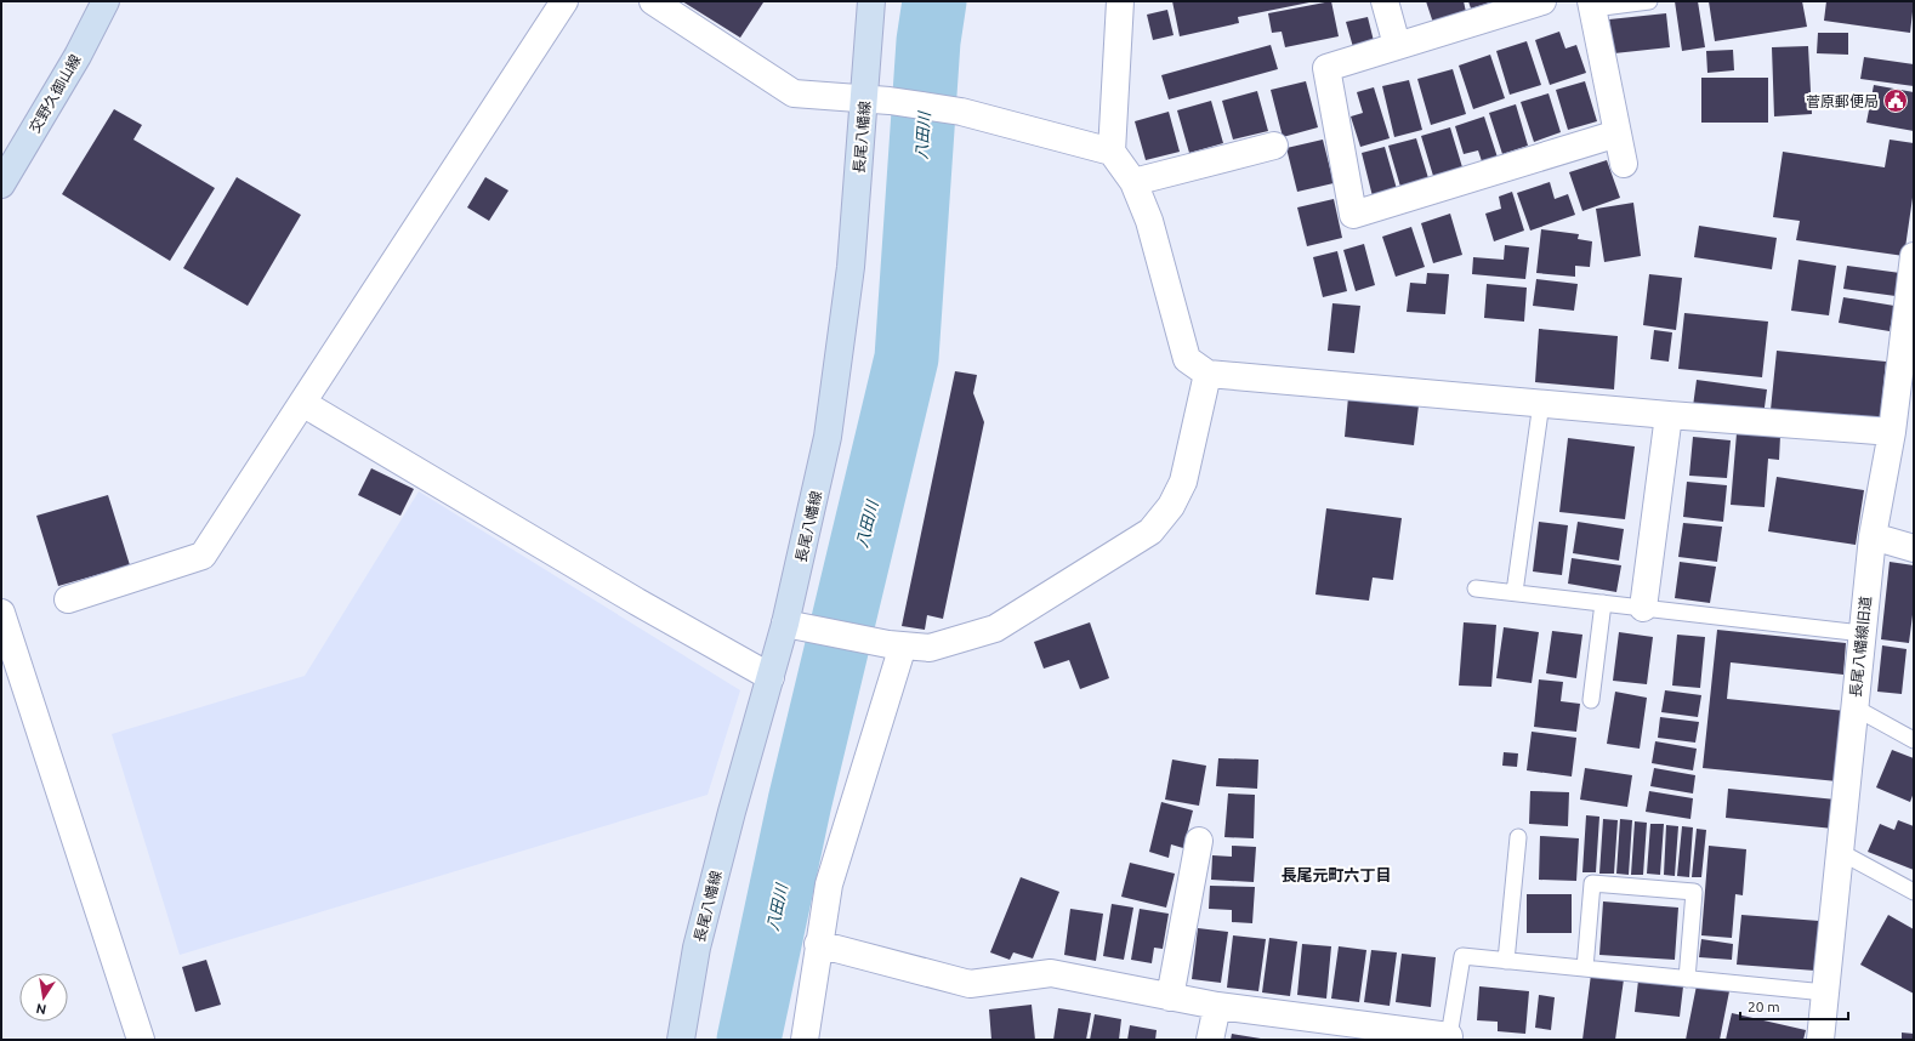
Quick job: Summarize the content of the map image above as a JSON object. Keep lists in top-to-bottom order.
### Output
{
  "streets": {
    "main road": ["交野久御山線", "長尾八幡線"],
    "street": ["長尾八幡線旧道"]
  },
  "districts": ["長尾元町六丁目"],
  "water": ["八田川"],
  "places": {
    "public building": ["菅原郵便局"]
  },
  "scale_bar": "20 m",
  "north": "bottom"
}
